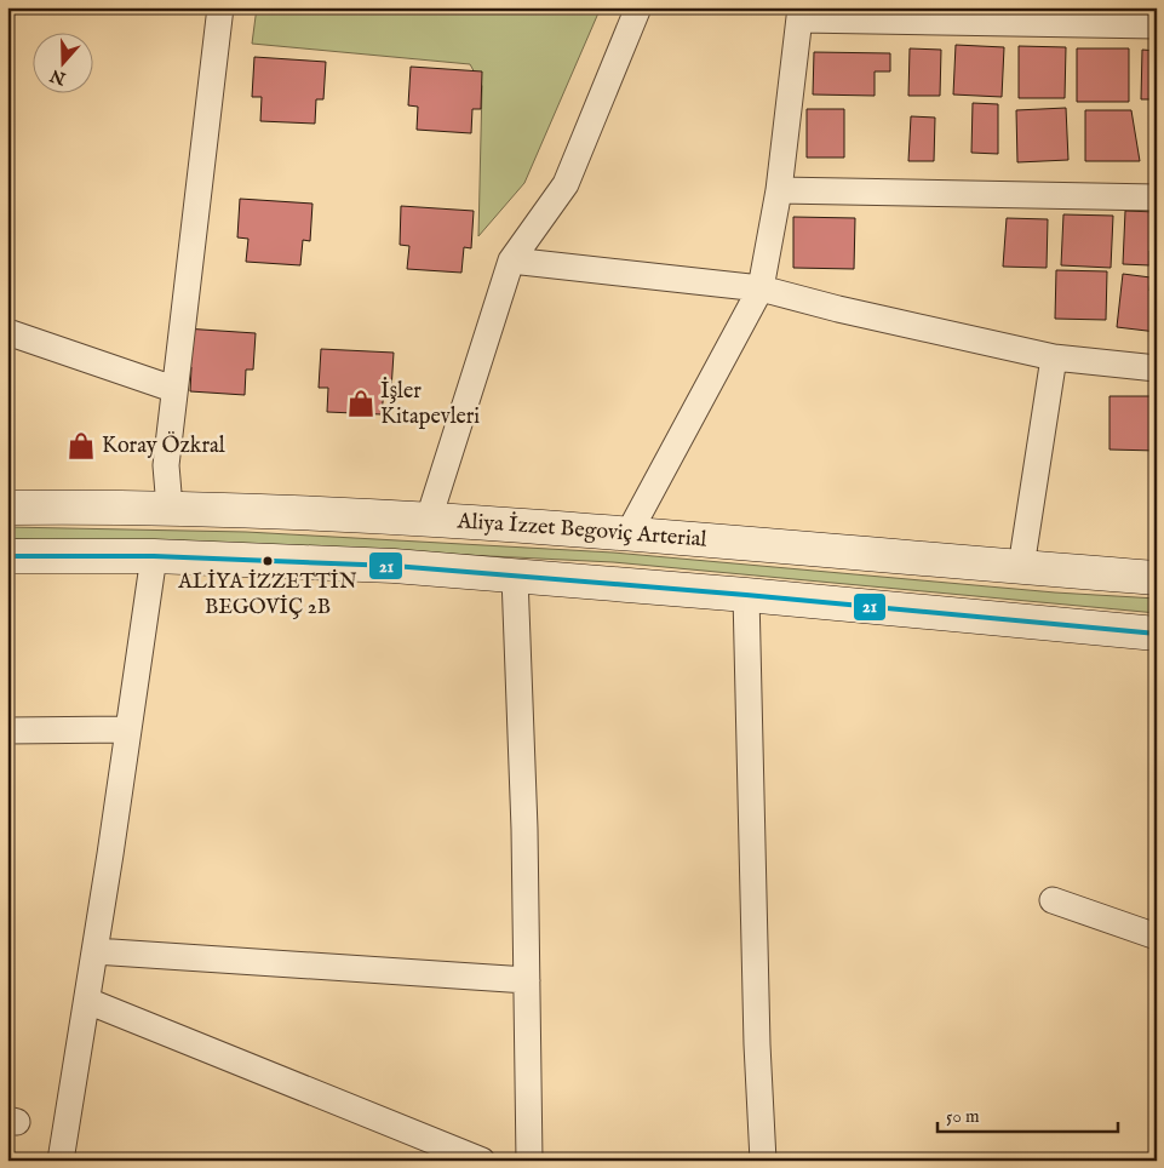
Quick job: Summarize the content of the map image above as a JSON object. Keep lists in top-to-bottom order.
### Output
{
  "streets": {
    "main road": ["Aliya İzzet Begoviç Arterial"]
  },
  "places": {
    "shop": ["İşler Kitapevleri", "Koray Özkral"],
    "other": ["ALİYA İZZETTİN BEGOVİÇ 2B"]
  },
  "lines": ["transit line 21"],
  "scale_bar": "50 m",
  "north": "bottom"
}
